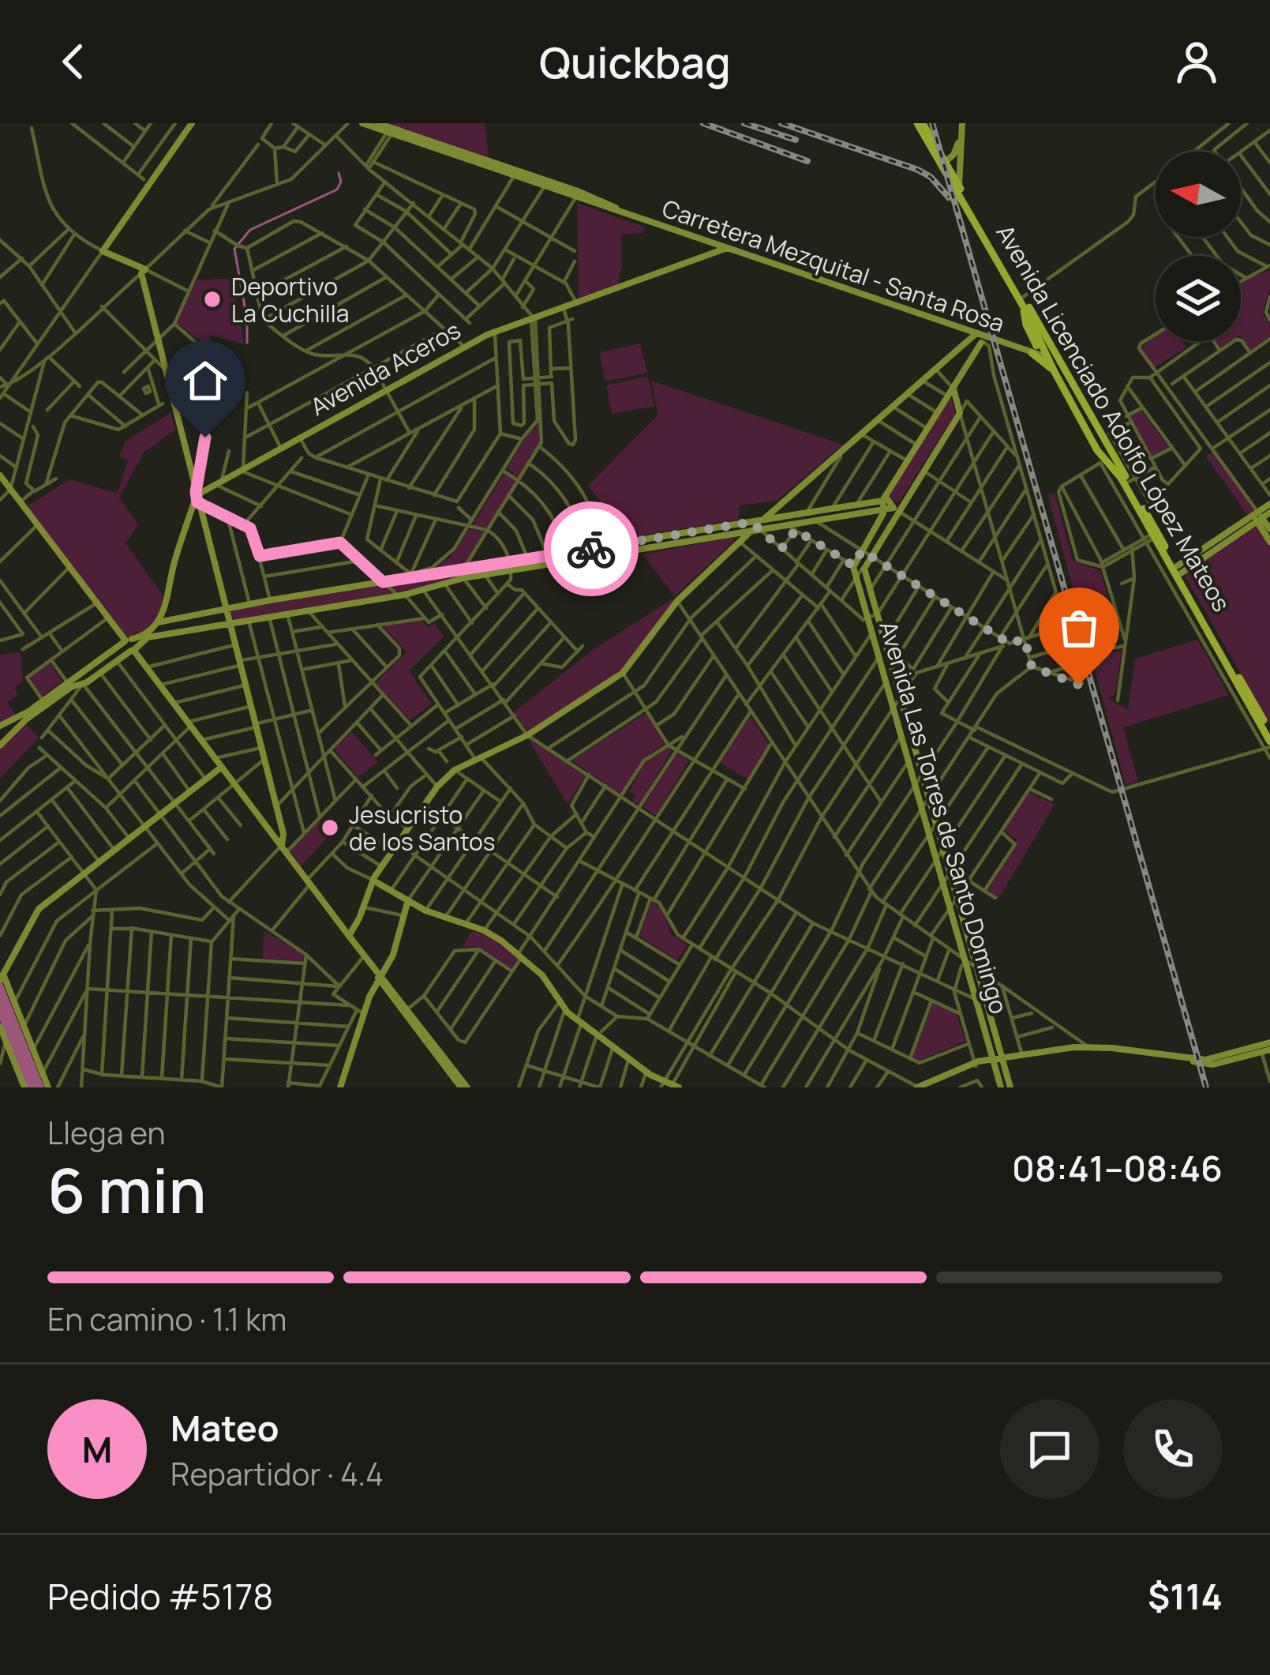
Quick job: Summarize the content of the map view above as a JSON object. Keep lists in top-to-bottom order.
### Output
{
  "streets": {
    "main road": ["Avenida Licenciado Adolfo López Mateos"],
    "street": ["Carretera Mezquital - Santa Rosa", "Avenida Aceros", "Avenida Las Torres de Santo Domingo"]
  },
  "crossings": [
    ["Carretera Mezquital - Santa Rosa", "Avenida Aceros"],
    ["Carretera Mezquital - Santa Rosa", "Avenida Licenciado Adolfo López Mateos"]
  ],
  "places": ["Deportivo La Cuchilla", "Jesucristo de los Santos"],
  "north": "left",
  "page": {
    "header": "Quickbag",
    "heading": ["6 min", "Llega en", "08:41–08:46"],
    "panel": [
      "Mateo",
      "Repartidor · 4.4",
      "Pedido #5178",
      "$114"
    ],
    "bar": "En camino · 1.1 km",
    "round": "M"
  }
}
